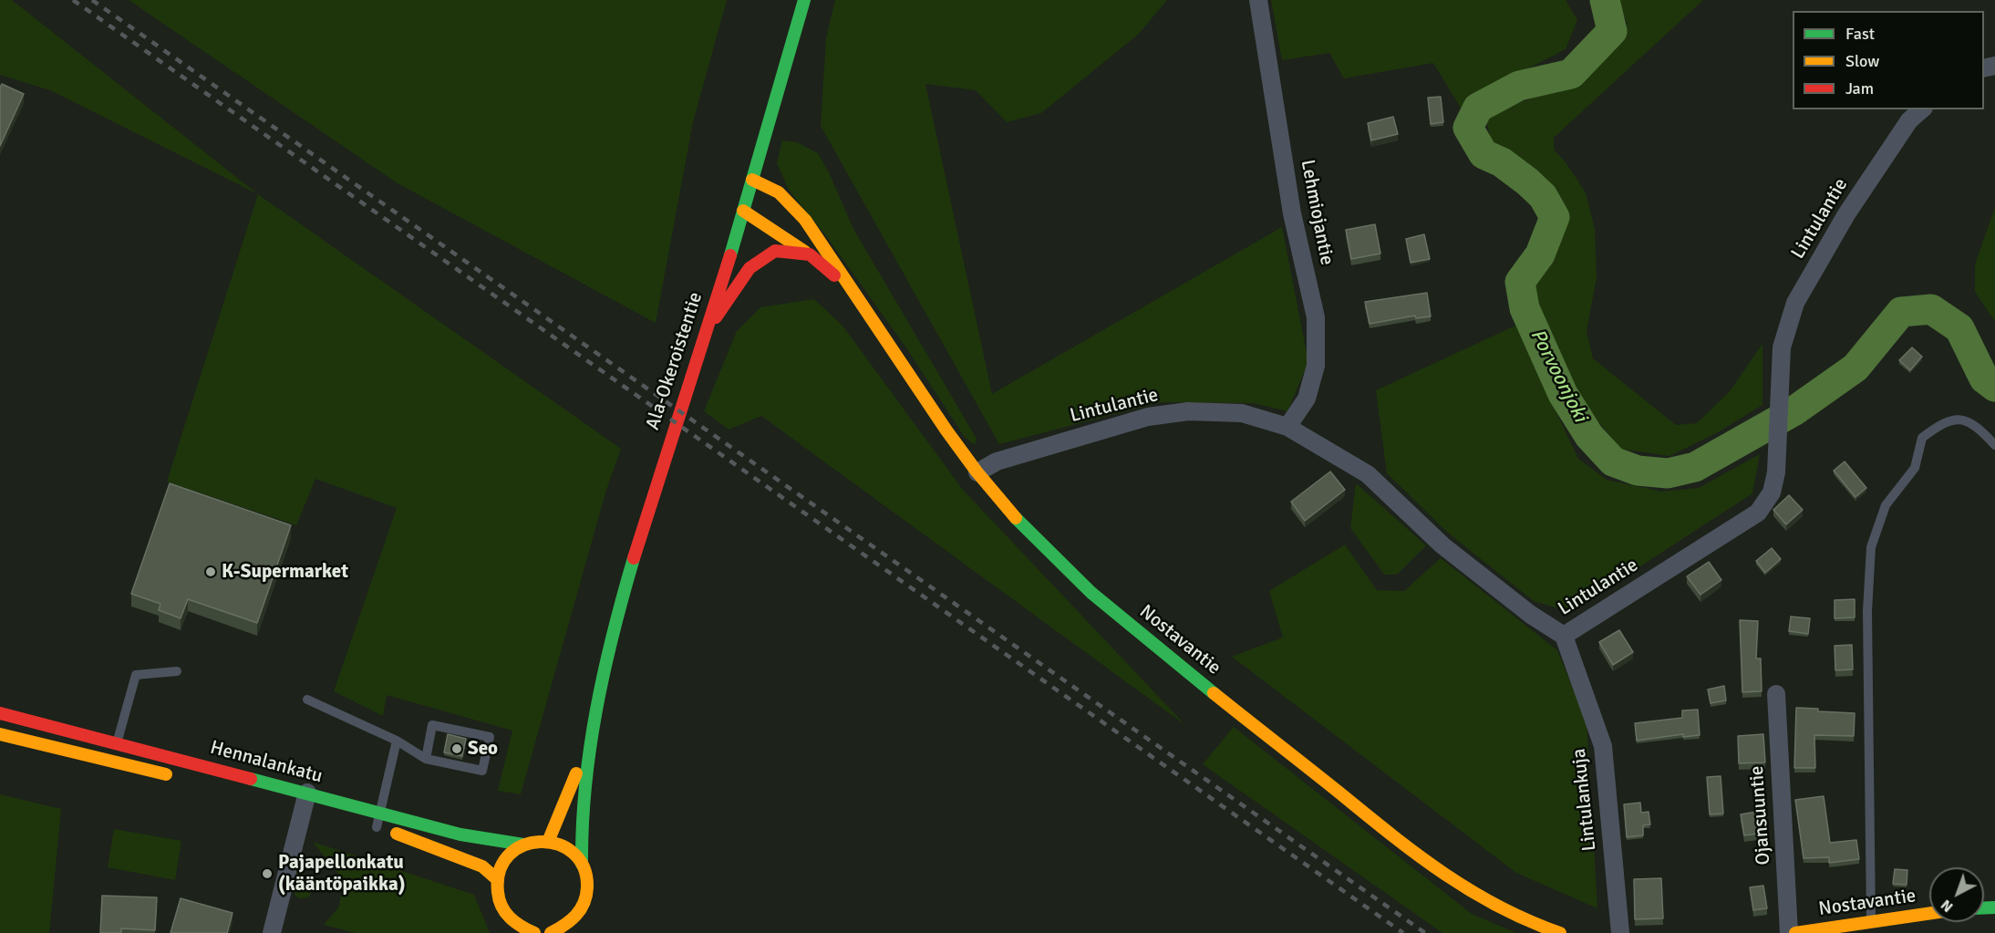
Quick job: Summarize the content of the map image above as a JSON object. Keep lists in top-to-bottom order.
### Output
{
  "streets": {
    "street": [
      "Lehmiojantie",
      "Lintulantie",
      "Ala-Okeroistentie",
      "Nostavantie",
      "Hennalankatu",
      "Lintulankuja",
      "Ojansuuntie"
    ]
  },
  "crossings": [
    ["Lehmiojantie", "Lintulantie"],
    ["Lintulantie", "Nostavantie"],
    ["Lintulantie", "Lintulankuja"],
    ["Ala-Okeroistentie", "Nostavantie"],
    ["Ala-Okeroistentie", "Hennalankatu"]
  ],
  "water": ["Porvoonjoki"],
  "places": ["K-Supermarket", "Seo", "Pajapellonkatu (kääntöpaikka)"],
  "legend": ["Fast", "Slow", "Jam"],
  "north": "bottom left"
}
